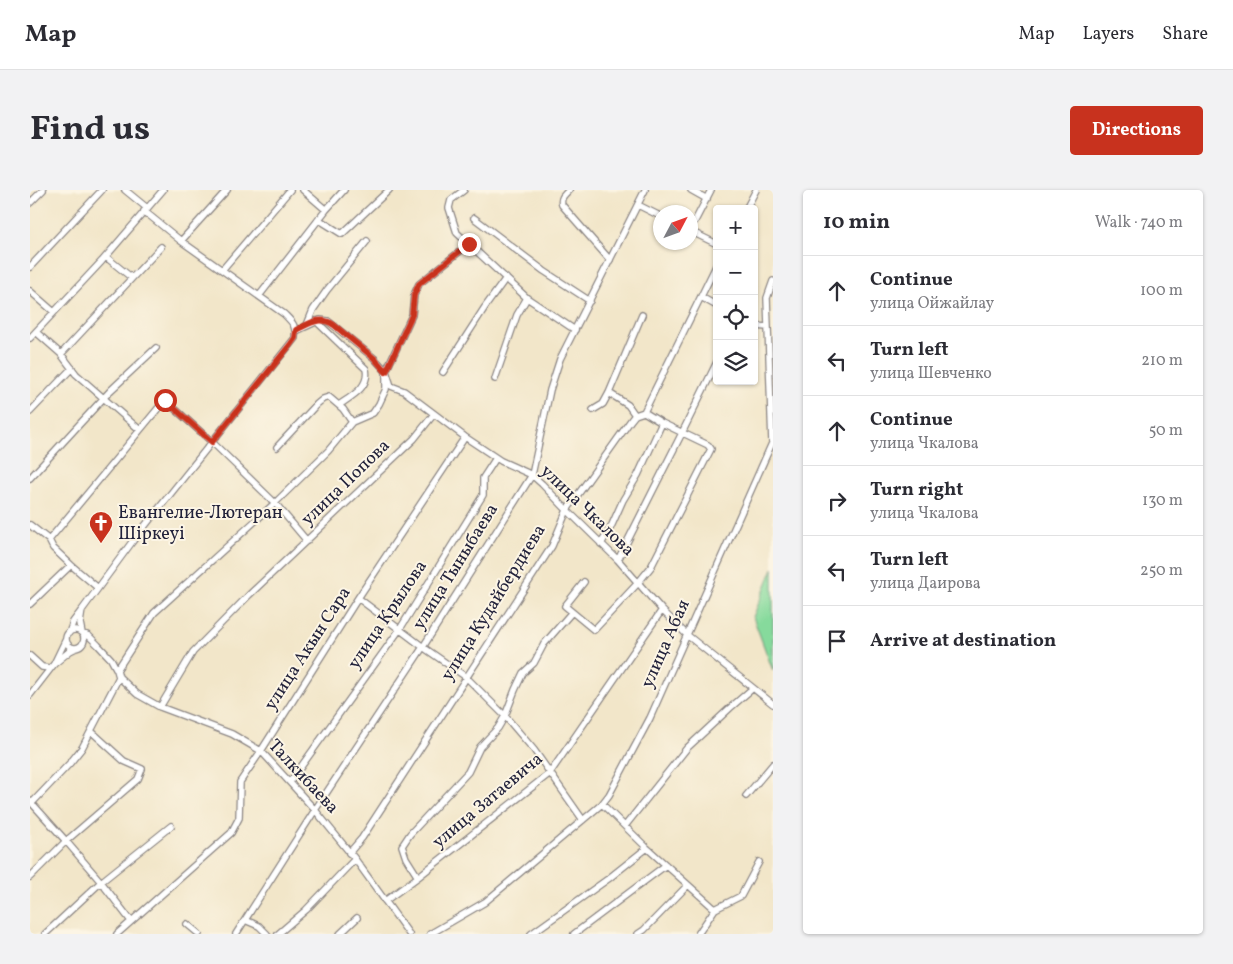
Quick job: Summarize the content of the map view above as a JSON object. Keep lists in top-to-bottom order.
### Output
{
  "streets": {
    "street": [
      "улица Попова",
      "улица Чкалова",
      "улица Тыныбаева",
      "улица Кудайбердиева",
      "улица Крылова",
      "улица Абая",
      "улица Акын Сара",
      "Талкибаева",
      "улица Затаевича"
    ]
  },
  "crossings": [
    ["улица Попова", "улица Чкалова"],
    ["улица Попова", "Талкибаева"],
    ["улица Чкалова", "улица Тыныбаева"],
    ["улица Чкалова", "улица Кудайбердиева"],
    ["улица Чкалова", "улица Крылова"],
    ["улица Чкалова", "улица Абая"],
    ["улица Чкалова", "улица Акын Сара"],
    ["улица Чкалова", "улица Затаевича"],
    ["улица Тыныбаева", "Талкибаева"],
    ["улица Кудайбердиева", "Талкибаева"],
    ["улица Крылова", "Талкибаева"],
    ["улица Акын Сара", "Талкибаева"],
    ["Талкибаева", "улица Затаевича"]
  ],
  "places": {
    "church": ["Евангелие-Лютеран Шіркеуі"]
  },
  "north": "top right",
  "page": {
    "header": "Map",
    "nav": ["Map", "Layers", "Share"],
    "title": "Find us",
    "buttons": "Directions",
    "heading": ["10 min", "Walk · 740 m"],
    "map_buttons": ["+", "−"],
    "list": [
      ["Continue", "улица Ойжайлау", "100 m"],
      ["Turn left", "улица Шевченко", "210 m"],
      ["Continue", "улица Чкалова", "50 m"],
      ["Turn right", "улица Чкалова", "130 m"],
      ["Turn left", "улица Даирова", "250 m"],
      "Arrive at destination"
    ]
  }
}
